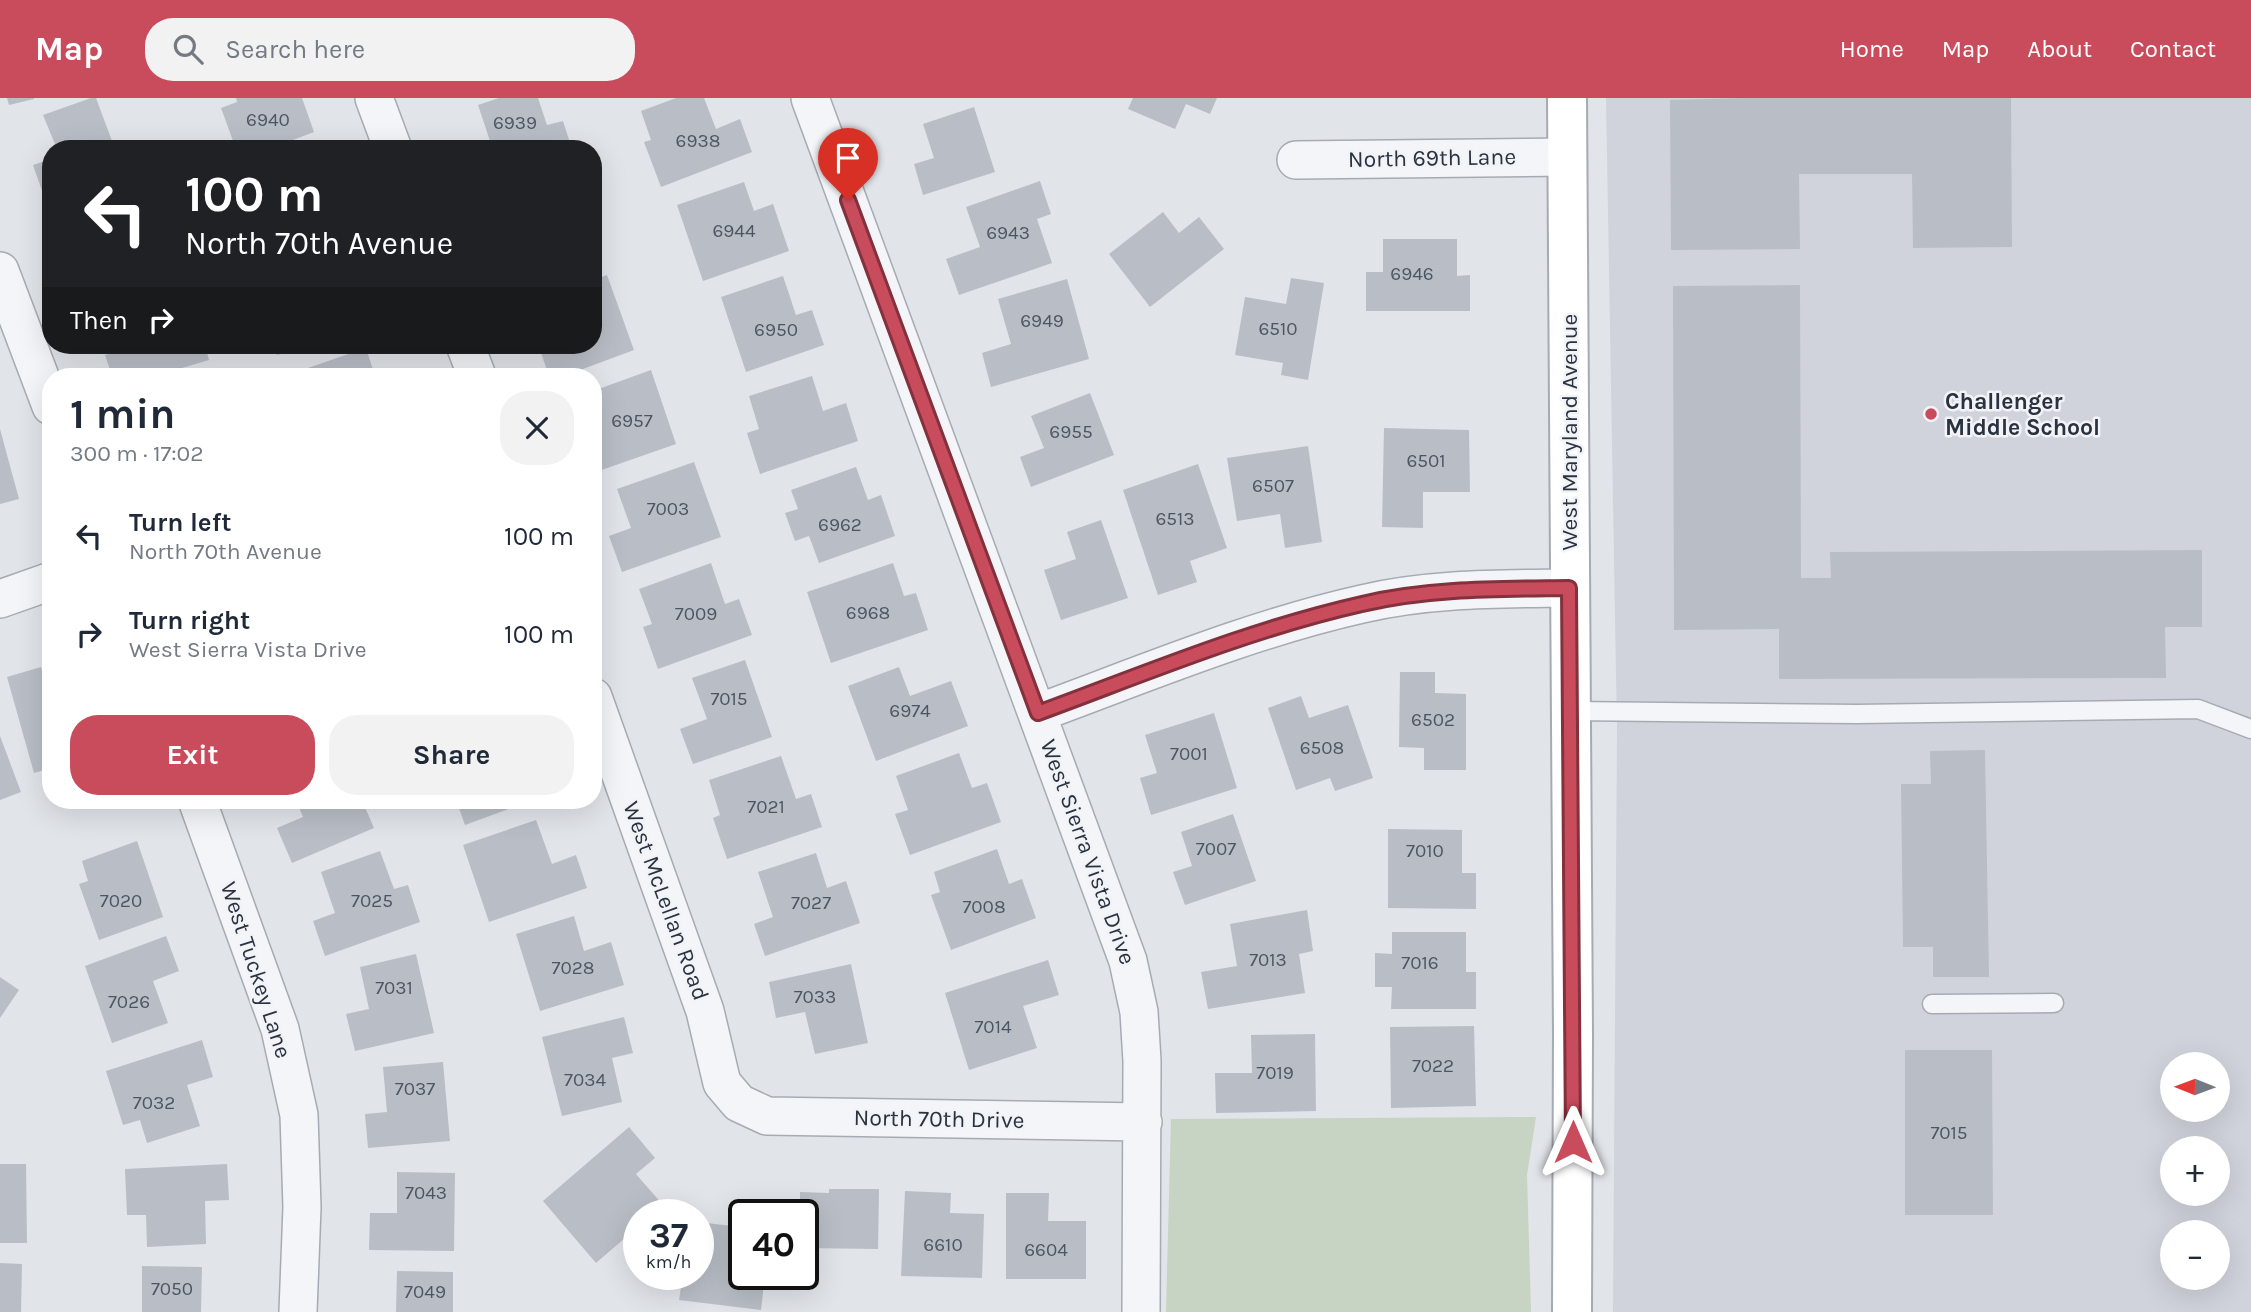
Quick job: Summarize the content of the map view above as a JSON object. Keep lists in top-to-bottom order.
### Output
{
  "streets": {
    "street": [
      "North 69th Lane",
      "West Maryland Avenue",
      "West Sierra Vista Drive",
      "West McLellan Road",
      "West Tuckey Lane",
      "North 70th Drive"
    ]
  },
  "crossings": [
    ["North 69th Lane", "West Maryland Avenue"],
    ["West Sierra Vista Drive", "North 70th Drive"],
    ["West McLellan Road", "North 70th Drive"]
  ],
  "places": ["Challenger Middle School"],
  "house_numbers": [
    "6940",
    "6939",
    "6938",
    "6944",
    "6943",
    "6946",
    "6949",
    "6510",
    "6950",
    "6957",
    "6955",
    "6501",
    "6507",
    "7003",
    "6513",
    "6962",
    "6968",
    "7009",
    "7015",
    "6974",
    "6502",
    "6508",
    "7001",
    "7021",
    "7007",
    "7010",
    "7020",
    "7025",
    "7027",
    "7008",
    "7013",
    "7016",
    "7028",
    "7031",
    "7033",
    "7026",
    "7014",
    "7022",
    "7019",
    "7034",
    "7037",
    "7032",
    "7015",
    "7043",
    "6610",
    "6604",
    "7050",
    "7049"
  ],
  "north": "left",
  "page": {
    "header": "Map",
    "search": "Search here",
    "nav": [
      "Home",
      "Map",
      "About",
      "Contact"
    ],
    "turn": ["100 m", "North 70th Avenue"],
    "then": "Then",
    "heading": ["1 min", "300 m · 17:02"],
    "list": [
      {
        "name": "Turn left",
        "note": "North 70th Avenue",
        "value": "100 m"
      },
      {
        "name": "Turn right",
        "note": "West Sierra Vista Drive",
        "value": "100 m"
      }
    ],
    "buttons": ["Exit", "Share"],
    "map_buttons": ["+", "−"],
    "speed": "37 km/h",
    "limit": "40"
  }
}
